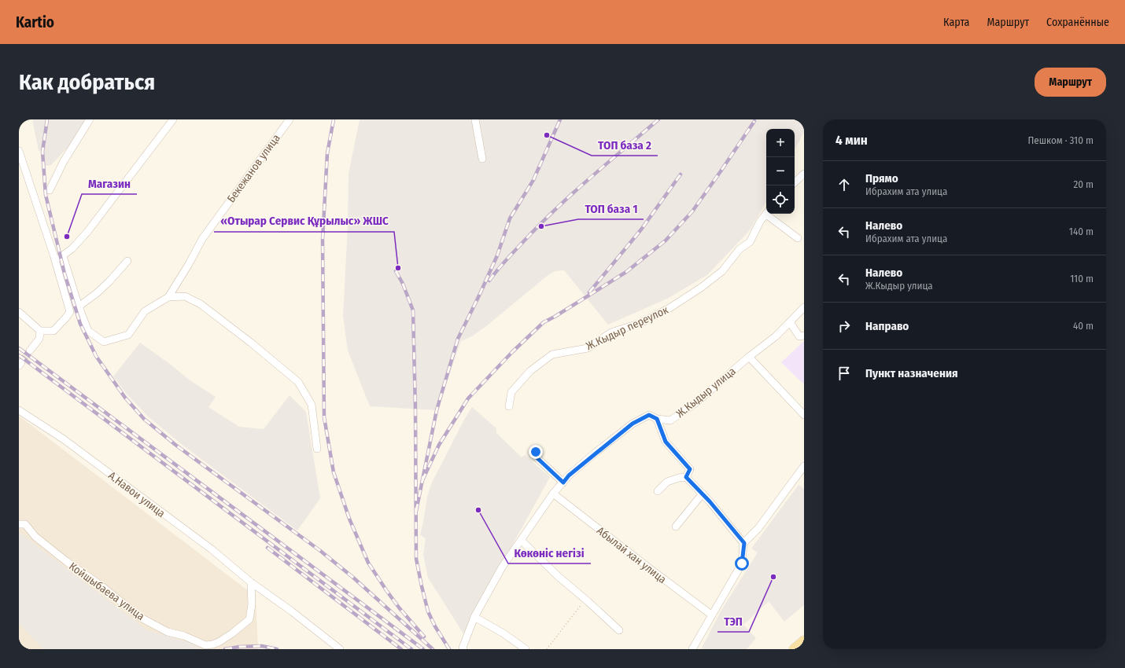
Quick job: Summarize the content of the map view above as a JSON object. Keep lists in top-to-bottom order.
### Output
{
  "streets": {
    "street": [
      "Бекежанов улица",
      "Ж.Кыдыр переулок",
      "Ж.Кыдыр улица",
      "А.Навои улица",
      "Абылай хан улица",
      "Койшыбаева улица"
    ]
  },
  "crossings": [
    ["Ж.Кыдыр улица", "Абылай хан улица"],
    ["А.Навои улица", "Койшыбаева улица"]
  ],
  "places": [
    "ТОП база 2",
    "ТОП база 1",
    "Магазин",
    "«Отырар Сервис Құрылыс» ЖШС",
    "Көкөніс негізі",
    "ТЭП"
  ],
  "page": {
    "header": "Kartio",
    "nav": ["Карта", "Маршрут", "Сохранённые"],
    "buttons": "Маршрут",
    "title": "Как добраться",
    "heading": ["4 мин", "Пешком · 310 m"],
    "map_buttons": ["+", "−"],
    "list": [
      ["Прямо", "Ибрахим ата улица", "20 m"],
      ["Налево", "Ибрахим ата улица", "140 m"],
      ["Налево", "Ж.Кыдыр улица", "110 m"],
      ["Направо", "40 m"],
      "Пункт назначения"
    ]
  }
}
